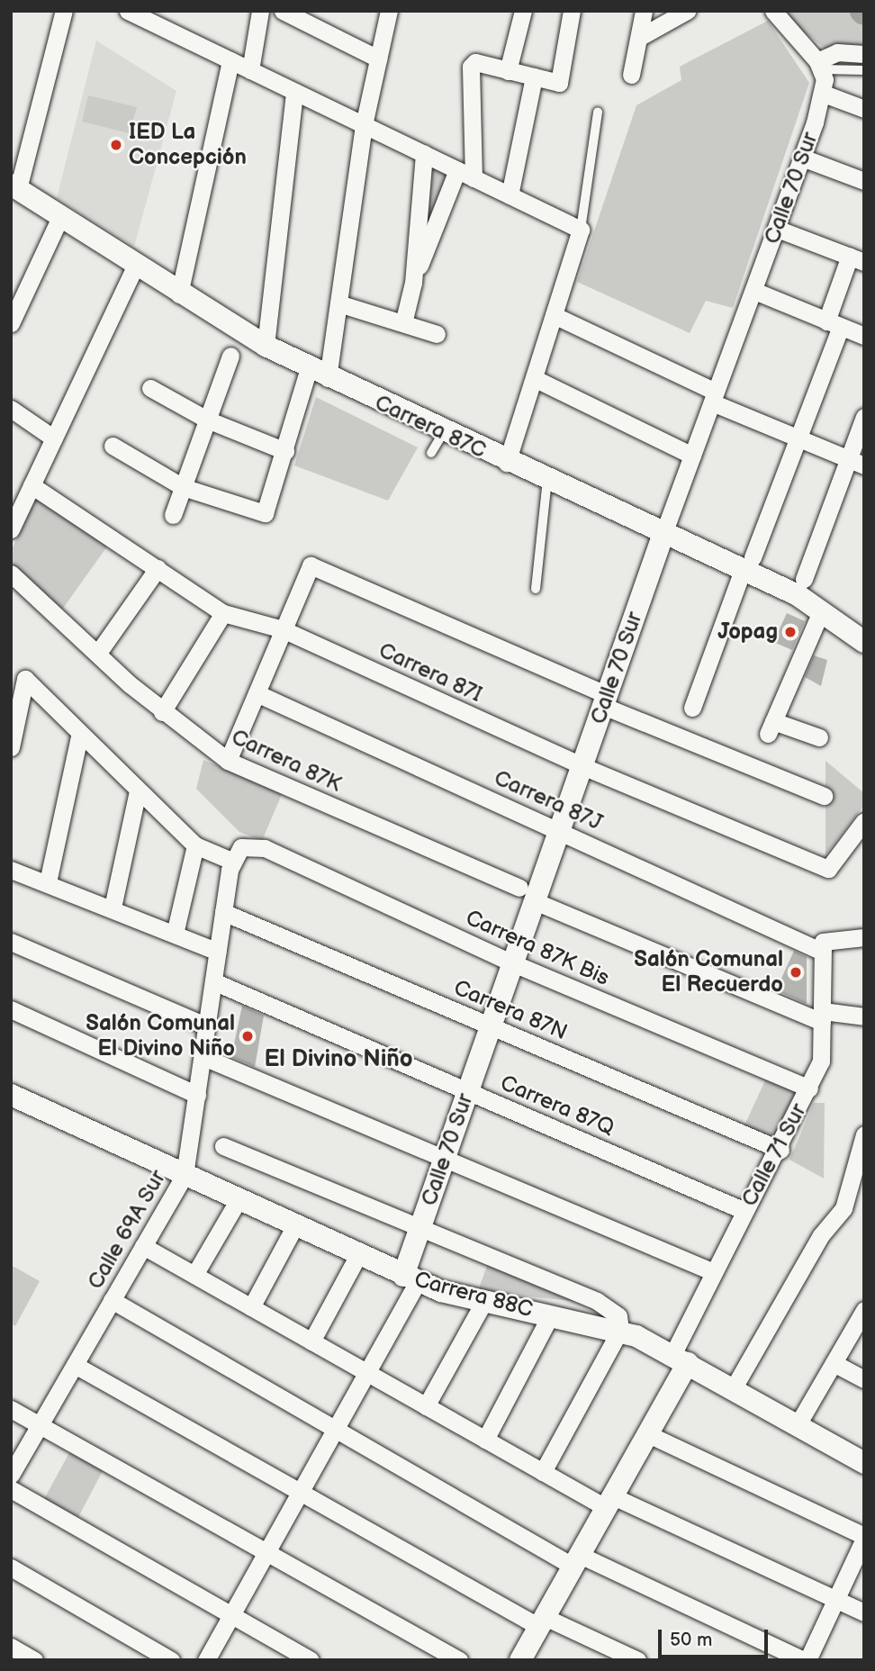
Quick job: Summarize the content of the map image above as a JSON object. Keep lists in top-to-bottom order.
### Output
{
  "streets": {
    "street": [
      "Calle 70 Sur",
      "Carrera 87C",
      "Carrera 87I",
      "Carrera 87K",
      "Carrera 87J",
      "Carrera 87K Bis",
      "Carrera 87N",
      "Carrera 87Q",
      "Calle 71 Sur",
      "Calle 69A Sur",
      "Carrera 88C"
    ]
  },
  "crossings": [
    ["Calle 70 Sur", "Carrera 87C"],
    ["Calle 70 Sur", "Carrera 87I"],
    ["Calle 70 Sur", "Carrera 87K"],
    ["Calle 70 Sur", "Carrera 87J"],
    ["Calle 70 Sur", "Carrera 87K Bis"],
    ["Calle 70 Sur", "Carrera 87N"],
    ["Calle 70 Sur", "Carrera 87Q"],
    ["Calle 70 Sur", "Carrera 88C"],
    ["Carrera 87K", "Calle 71 Sur"],
    ["Carrera 87J", "Calle 71 Sur"],
    ["Carrera 87K Bis", "Calle 71 Sur"],
    ["Carrera 87K Bis", "Calle 69A Sur"],
    ["Carrera 87N", "Calle 71 Sur"],
    ["Carrera 87N", "Calle 69A Sur"],
    ["Carrera 87Q", "Calle 71 Sur"],
    ["Carrera 87Q", "Calle 69A Sur"],
    ["Calle 71 Sur", "Carrera 88C"],
    ["Calle 69A Sur", "Carrera 88C"]
  ],
  "districts": ["El Divino Niño"],
  "places": [
    "IED La Concepción",
    "Jopag",
    "Salón Comunal El Recuerdo",
    "Salón Comunal El Divino Niño"
  ],
  "scale_bar": "50 m"
}
